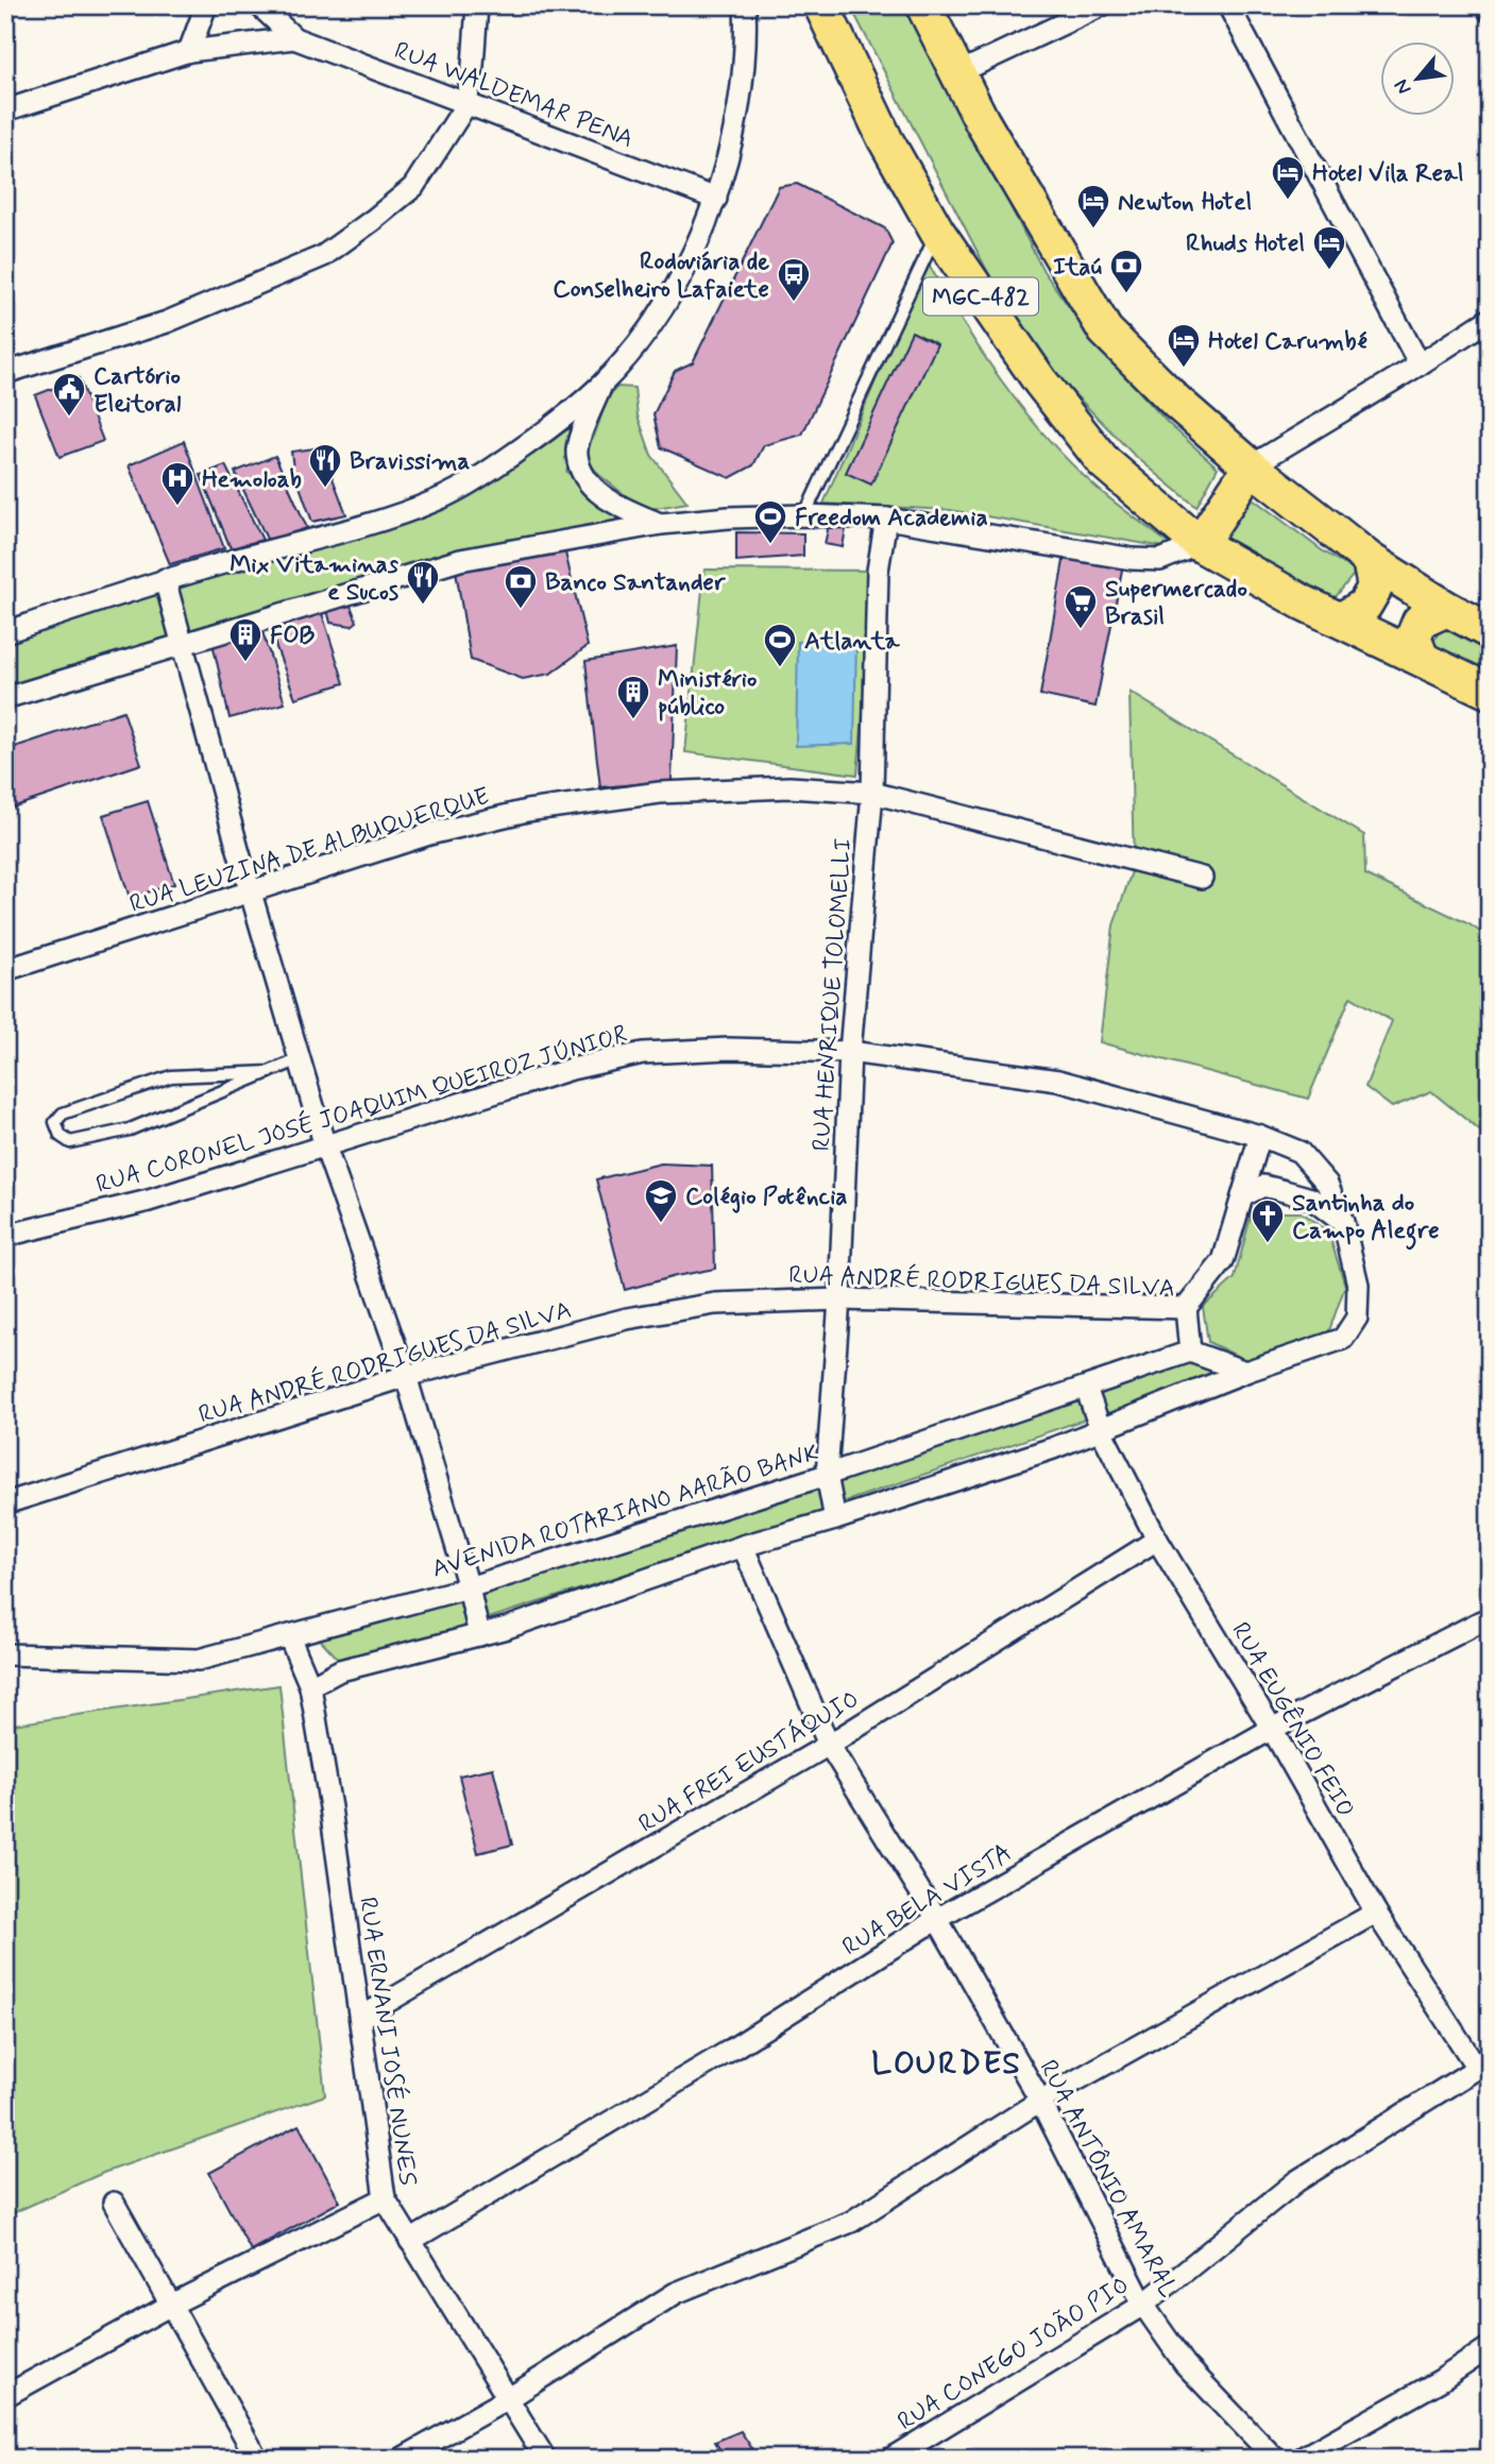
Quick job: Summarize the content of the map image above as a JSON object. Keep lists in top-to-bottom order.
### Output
{
  "streets": {
    "highway": ["MGC-482"],
    "street": [
      "RUA WALDEMAR PENA",
      "RUA LEUZINA DE ALBUQUERQUE",
      "RUA HENRIQUE TOLOMELLI",
      "RUA CORONEL JOSÉ JOAQUIM QUEIROZ JÚNIOR",
      "RUA ANDRÉ RODRIGUES DA SILVA",
      "AVENIDA ROTARIANO AARÃO BANK",
      "RUA EUGÊNIO FEIO",
      "RUA FREI EUSTÁQUIO",
      "RUA BELA VISTA",
      "RUA ERNANI JOSÉ NUNES",
      "RUA ANTÔNIO AMARAL",
      "RUA CONEGO JOÃO PIO"
    ]
  },
  "crossings": [
    ["RUA LEUZINA DE ALBUQUERQUE", "RUA HENRIQUE TOLOMELLI"],
    ["RUA HENRIQUE TOLOMELLI", "RUA CORONEL JOSÉ JOAQUIM QUEIROZ JÚNIOR"],
    ["RUA HENRIQUE TOLOMELLI", "RUA ANDRÉ RODRIGUES DA SILVA"],
    ["RUA HENRIQUE TOLOMELLI", "AVENIDA ROTARIANO AARÃO BANK"],
    ["RUA CORONEL JOSÉ JOAQUIM QUEIROZ JÚNIOR", "RUA ANDRÉ RODRIGUES DA SILVA"],
    ["RUA CORONEL JOSÉ JOAQUIM QUEIROZ JÚNIOR", "AVENIDA ROTARIANO AARÃO BANK"],
    ["RUA ANDRÉ RODRIGUES DA SILVA", "AVENIDA ROTARIANO AARÃO BANK"],
    ["AVENIDA ROTARIANO AARÃO BANK", "RUA EUGÊNIO FEIO"],
    ["AVENIDA ROTARIANO AARÃO BANK", "RUA ERNANI JOSÉ NUNES"],
    ["RUA EUGÊNIO FEIO", "RUA FREI EUSTÁQUIO"],
    ["RUA EUGÊNIO FEIO", "RUA BELA VISTA"],
    ["RUA EUGÊNIO FEIO", "RUA CONEGO JOÃO PIO"],
    ["RUA FREI EUSTÁQUIO", "RUA ERNANI JOSÉ NUNES"],
    ["RUA FREI EUSTÁQUIO", "RUA ANTÔNIO AMARAL"],
    ["RUA BELA VISTA", "RUA ERNANI JOSÉ NUNES"],
    ["RUA BELA VISTA", "RUA ANTÔNIO AMARAL"],
    ["RUA ANTÔNIO AMARAL", "RUA CONEGO JOÃO PIO"]
  ],
  "districts": ["LOURDES"],
  "places": {
    "hotel": [
      "Hotel Vila Real",
      "Newton Hotel",
      "Rhuds Hotel",
      "Hotel Carumbé"
    ],
    "bank": ["Itaú", "Banco Santander"],
    "bus stop": ["Rodoviária de Conselheiro Lafaiete"],
    "public building": ["Cartório Eleitoral"],
    "restaurant": ["Bravissima", "Mix Vitaminas e Sucos"],
    "hospital": ["Hemoloab"],
    "sports": ["Freedom Academia", "Atlanta"],
    "supermarket": ["Supermercado Brasil"],
    "building": ["FOB", "Ministério público"],
    "school or university": ["Colégio Potência"],
    "church": ["Santinha do Campo Alegre"]
  },
  "north": "bottom left"
}
